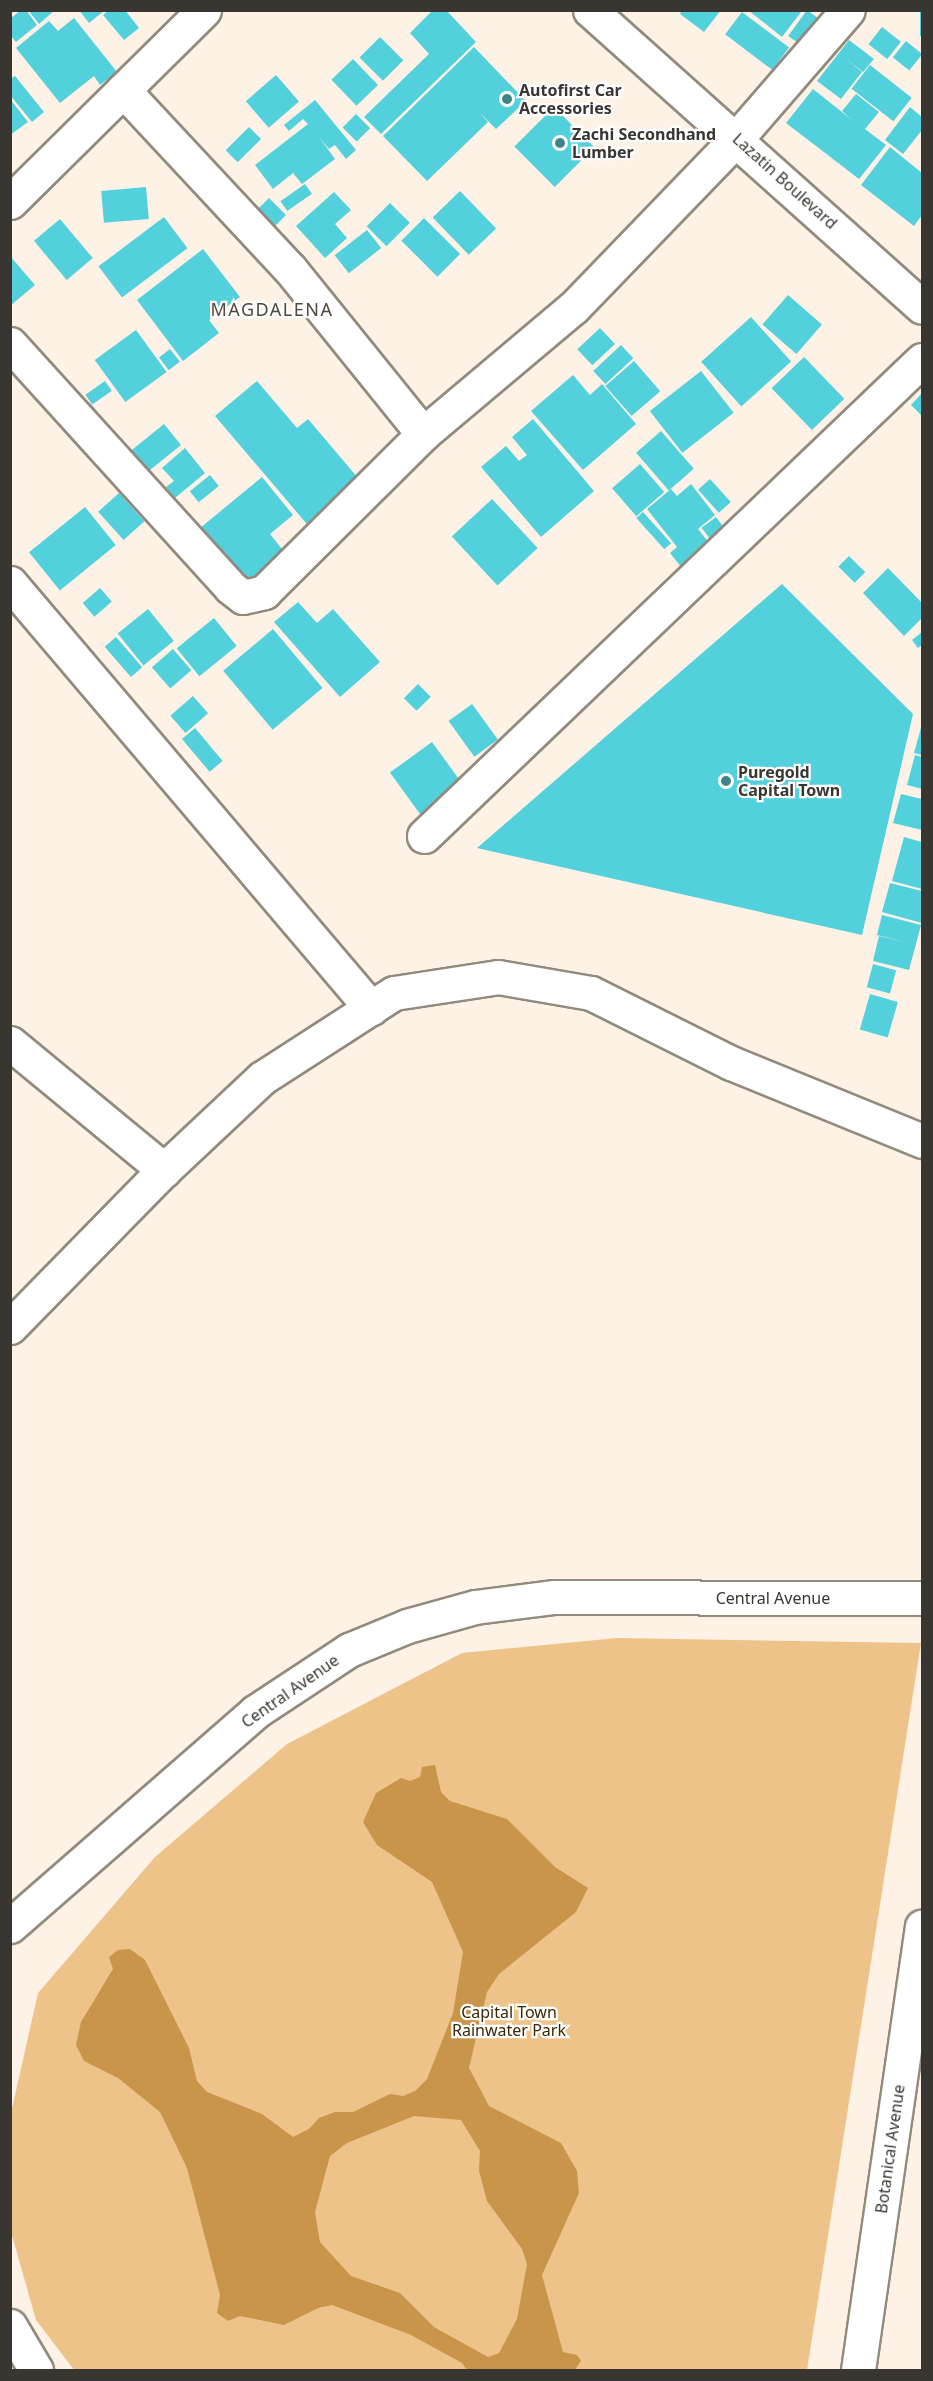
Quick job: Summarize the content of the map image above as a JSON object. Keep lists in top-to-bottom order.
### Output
{
  "streets": {
    "street": ["Lazatin Boulevard", "Central Avenue", "Botanical Avenue"]
  },
  "districts": ["MAGDALENA"],
  "parks": ["Capital Town Rainwater Park"],
  "places": ["Autofirst Car Accessories", "Zachi Secondhand Lumber", "Puregold Capital Town"]
}
